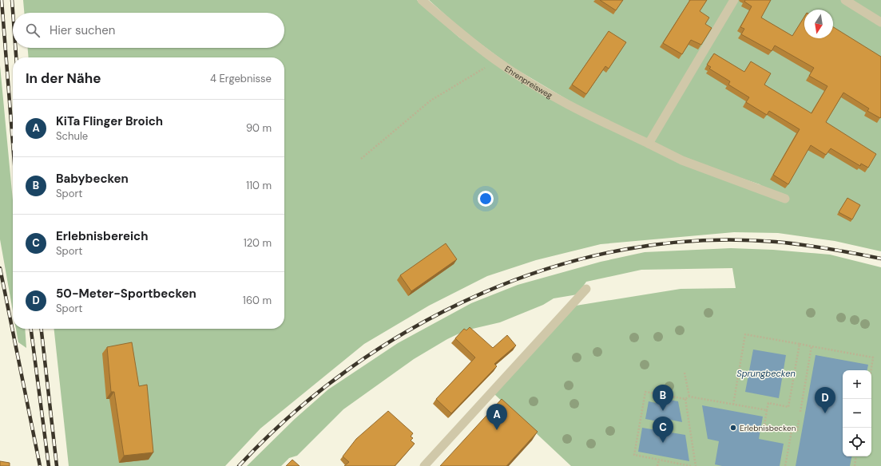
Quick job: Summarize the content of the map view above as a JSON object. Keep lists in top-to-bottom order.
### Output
{
  "streets": {
    "street": ["Ehrenpreisweg"]
  },
  "water": ["Sprungbecken"],
  "places": ["Erlebnisbecken"],
  "north": "bottom",
  "page": {
    "search": "Hier suchen",
    "heading": ["In der Nähe", "4 Ergebnisse"],
    "list": [
      {
        "mark": "A",
        "name": "KiTa Flinger Broich",
        "note": "Schule",
        "value": "90 m"
      },
      {
        "mark": "B",
        "name": "Babybecken",
        "note": "Sport",
        "value": "110 m"
      },
      {
        "mark": "C",
        "name": "Erlebnisbereich",
        "note": "Sport",
        "value": "120 m"
      },
      {
        "mark": "D",
        "name": "50-Meter-Sportbecken",
        "note": "Sport",
        "value": "160 m"
      }
    ],
    "map_buttons": ["+", "−"],
    "pins": [
      "B",
      "D",
      "A",
      "C"
    ]
  }
}
